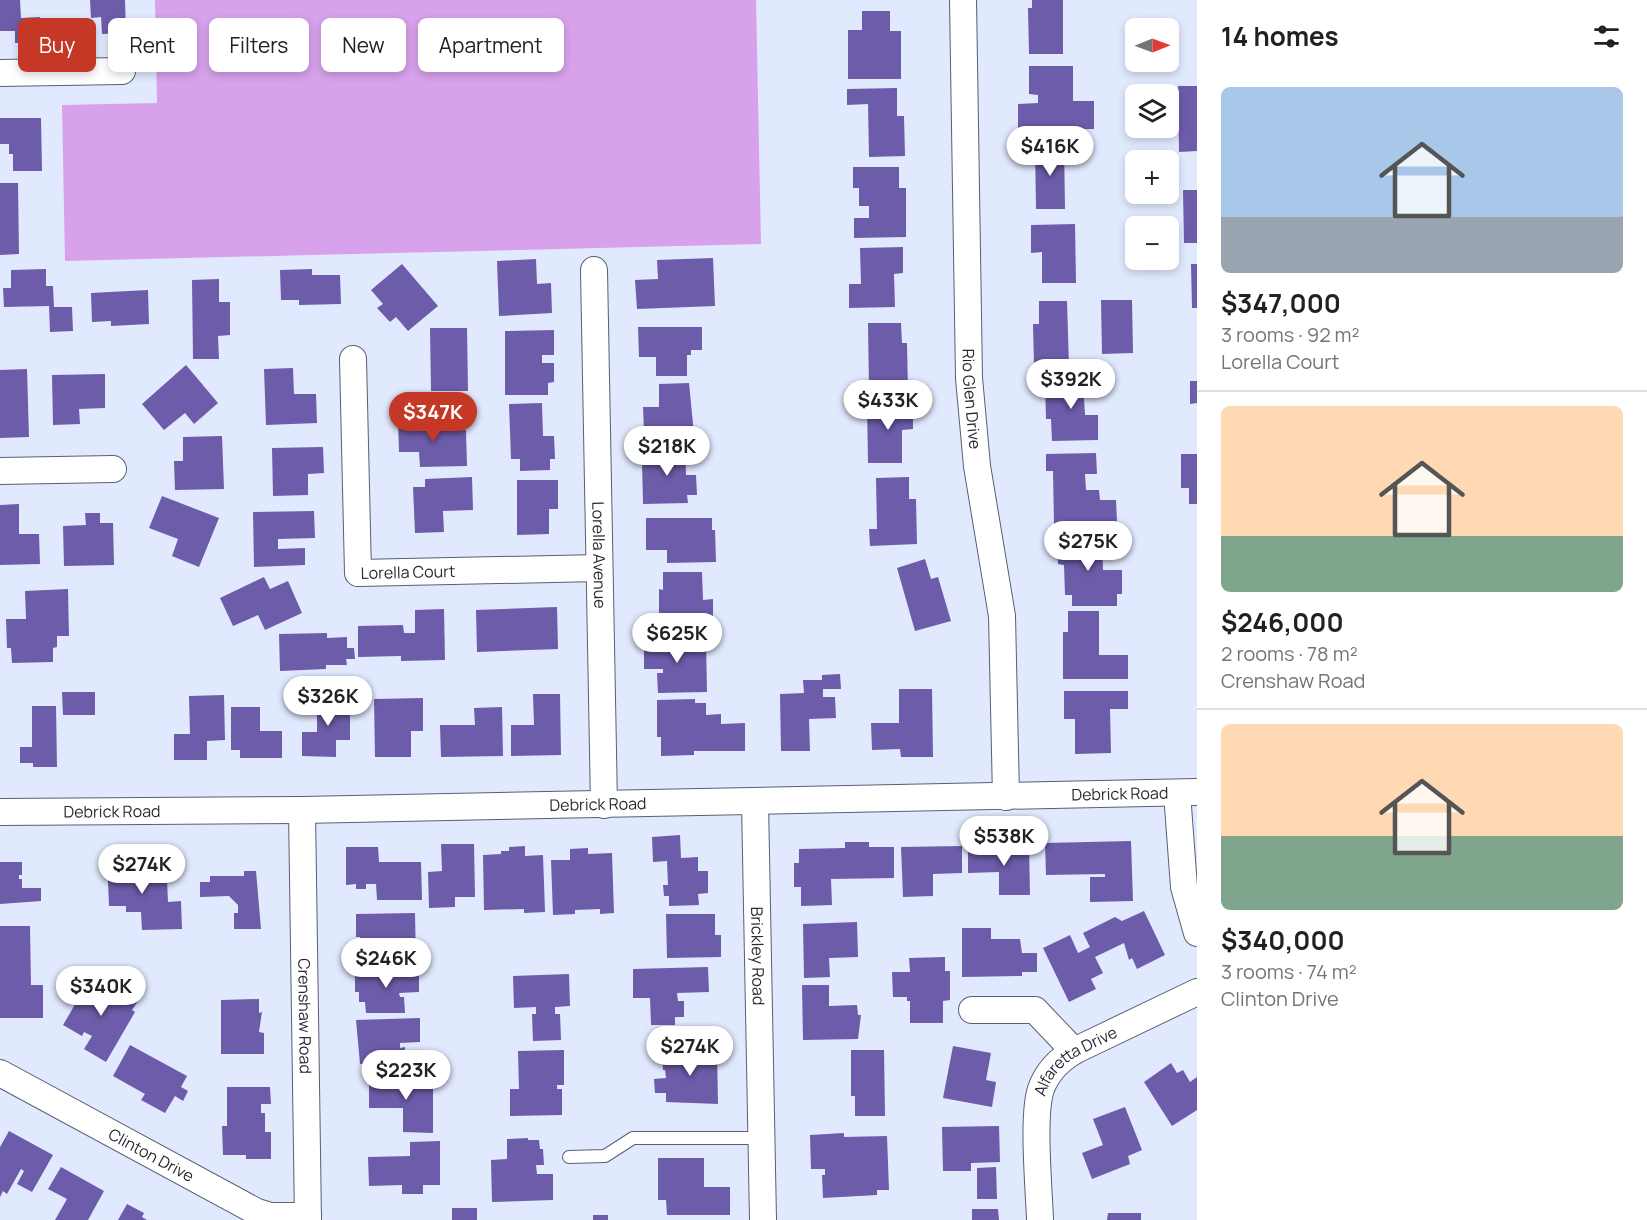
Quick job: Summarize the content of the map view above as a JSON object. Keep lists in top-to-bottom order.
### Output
{
  "streets": {
    "street": [
      "Rio Glen Drive",
      "Lorella Avenue",
      "Lorella Court",
      "Debrick Road",
      "Brickley Road",
      "Crenshaw Road",
      "Alfaretta Drive",
      "Clinton Drive"
    ]
  },
  "crossings": [
    ["Rio Glen Drive", "Debrick Road"],
    ["Lorella Avenue", "Lorella Court"],
    ["Lorella Avenue", "Debrick Road"],
    ["Debrick Road", "Brickley Road"],
    ["Debrick Road", "Crenshaw Road"],
    ["Crenshaw Road", "Clinton Drive"]
  ],
  "north": "right",
  "page": {
    "heading": "14 homes",
    "map_buttons": ["+", "−"],
    "chip": [
      "Buy",
      "Rent",
      "Filters",
      "New",
      "Apartment"
    ],
    "list": [
      {
        "name": "$347,000",
        "note": "3 rooms · 92 m² · Lorella Court"
      },
      {
        "name": "$246,000",
        "note": "2 rooms · 78 m² · Crenshaw Road"
      },
      {
        "name": "$340,000",
        "note": "3 rooms · 74 m² · Clinton Drive"
      }
    ],
    "price": [
      "$416K",
      "$392K",
      "$433K",
      "$347K",
      "$218K",
      "$275K",
      "$625K",
      "$326K",
      "$538K",
      "$274K",
      "$246K",
      "$340K",
      "$274K",
      "$223K"
    ]
  }
}
